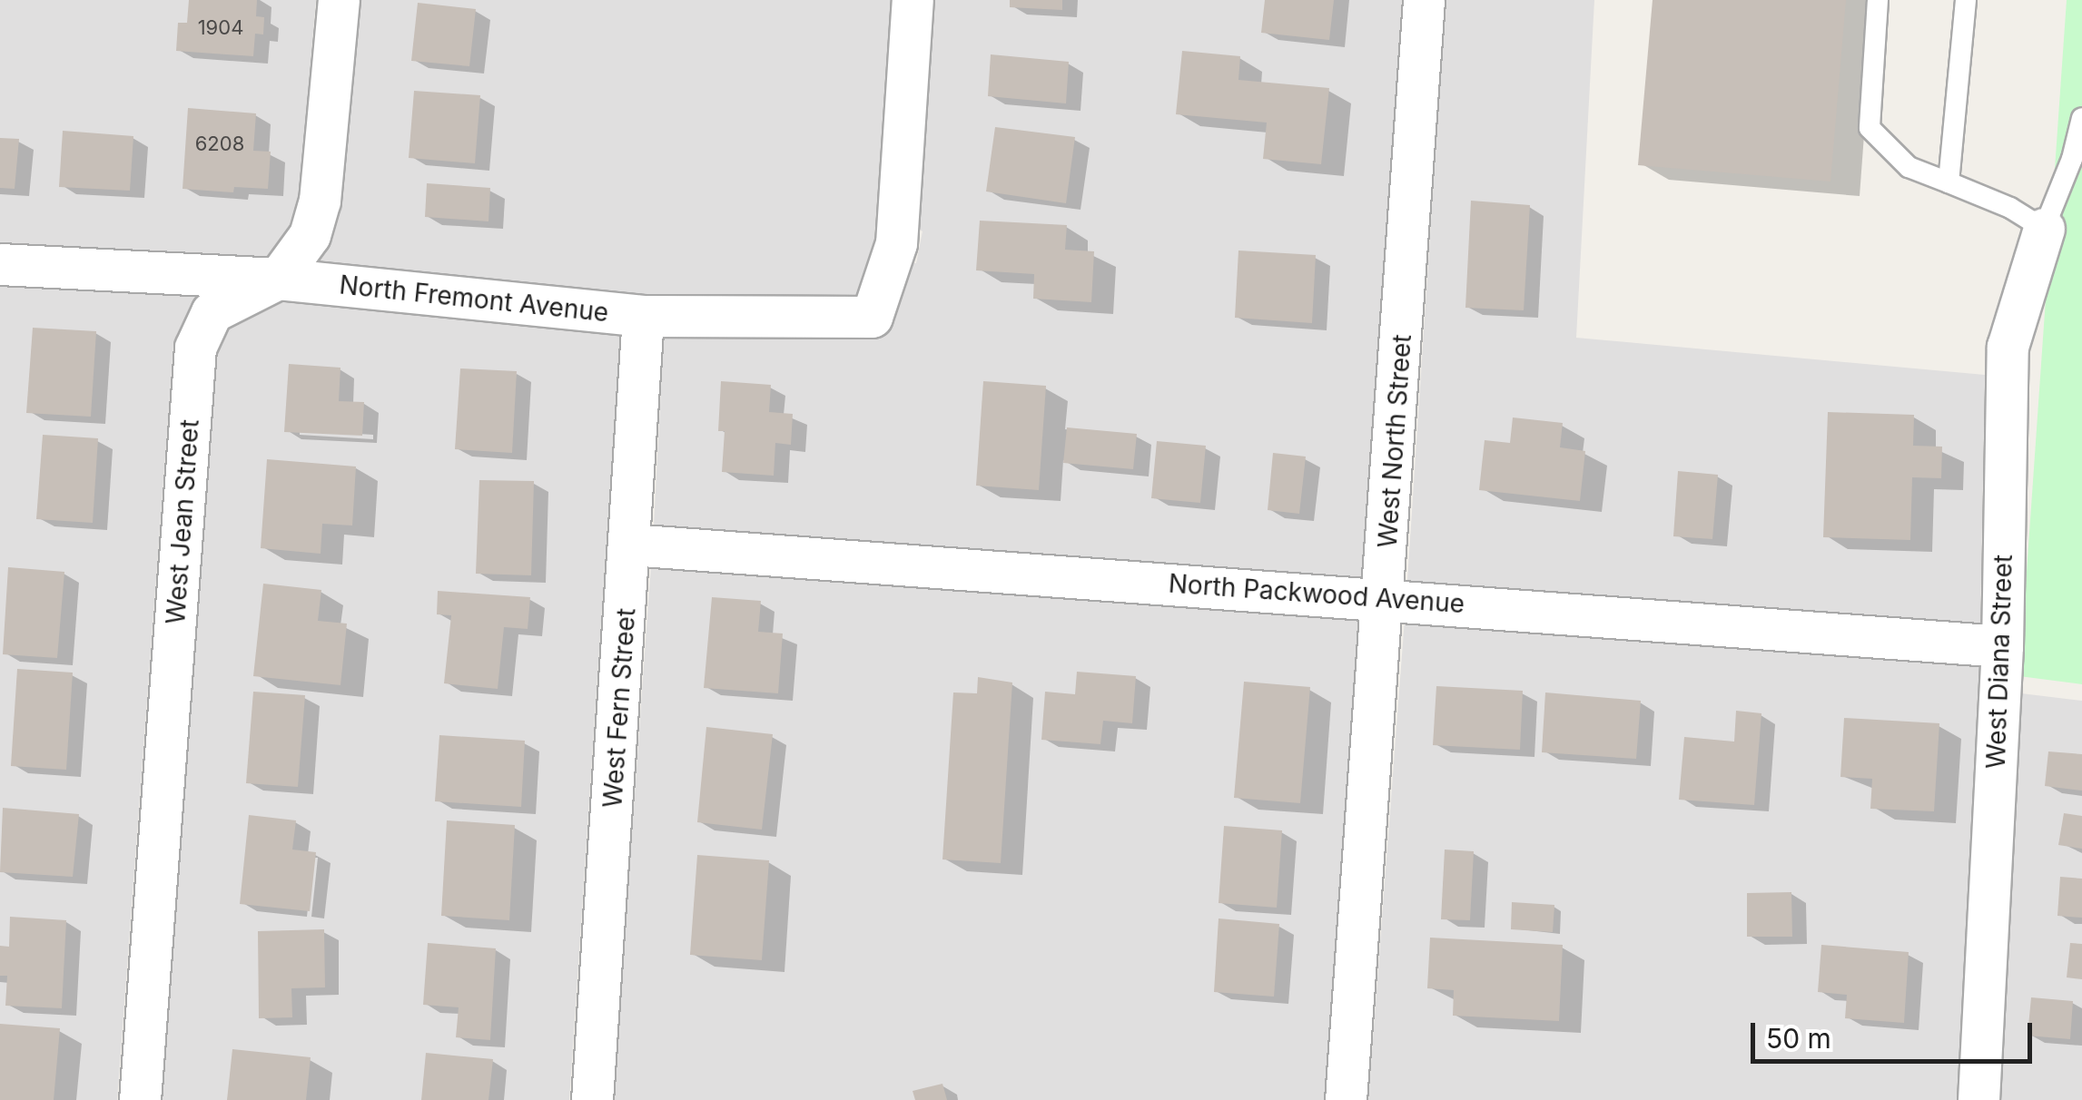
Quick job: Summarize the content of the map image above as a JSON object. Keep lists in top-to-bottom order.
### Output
{
  "streets": {
    "street": [
      "North Fremont Avenue",
      "West North Street",
      "West Jean Street",
      "North Packwood Avenue",
      "West Diana Street",
      "West Fern Street"
    ]
  },
  "crossings": [
    ["North Fremont Avenue", "West Jean Street"],
    ["North Fremont Avenue", "West Fern Street"],
    ["West North Street", "North Packwood Avenue"],
    ["North Packwood Avenue", "West Diana Street"],
    ["North Packwood Avenue", "West Fern Street"]
  ],
  "house_numbers": ["1904", "6208"],
  "scale_bar": "50 m"
}
